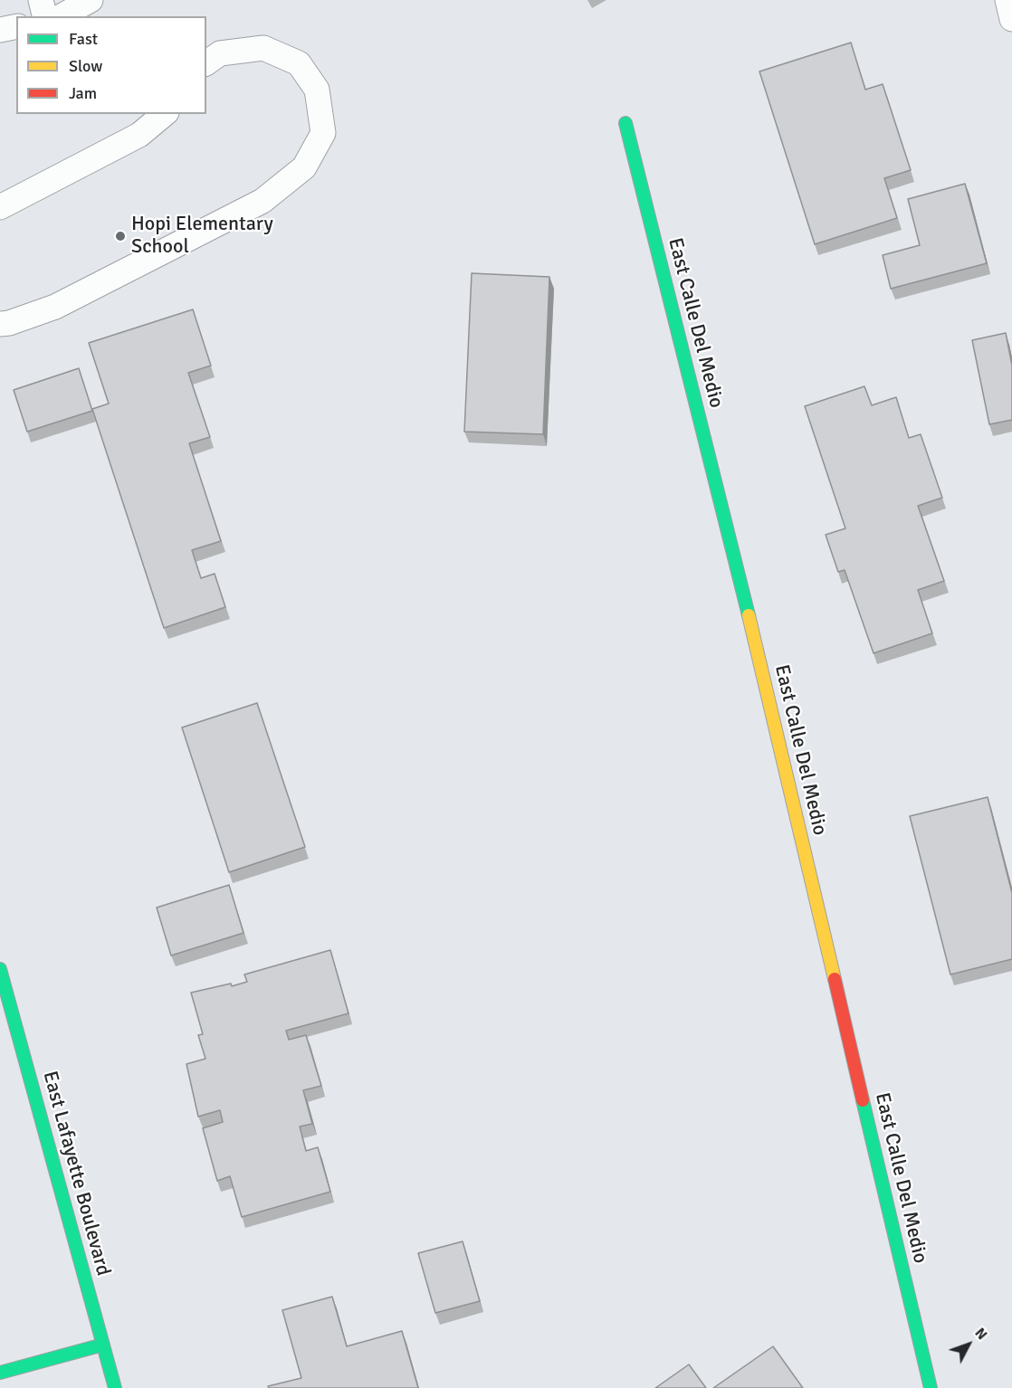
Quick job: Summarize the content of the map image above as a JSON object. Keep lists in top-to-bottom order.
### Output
{
  "streets": {
    "street": ["East Calle Del Medio", "East Lafayette Boulevard"]
  },
  "places": ["Hopi Elementary School"],
  "legend": ["Fast", "Slow", "Jam"],
  "north": "top right"
}
